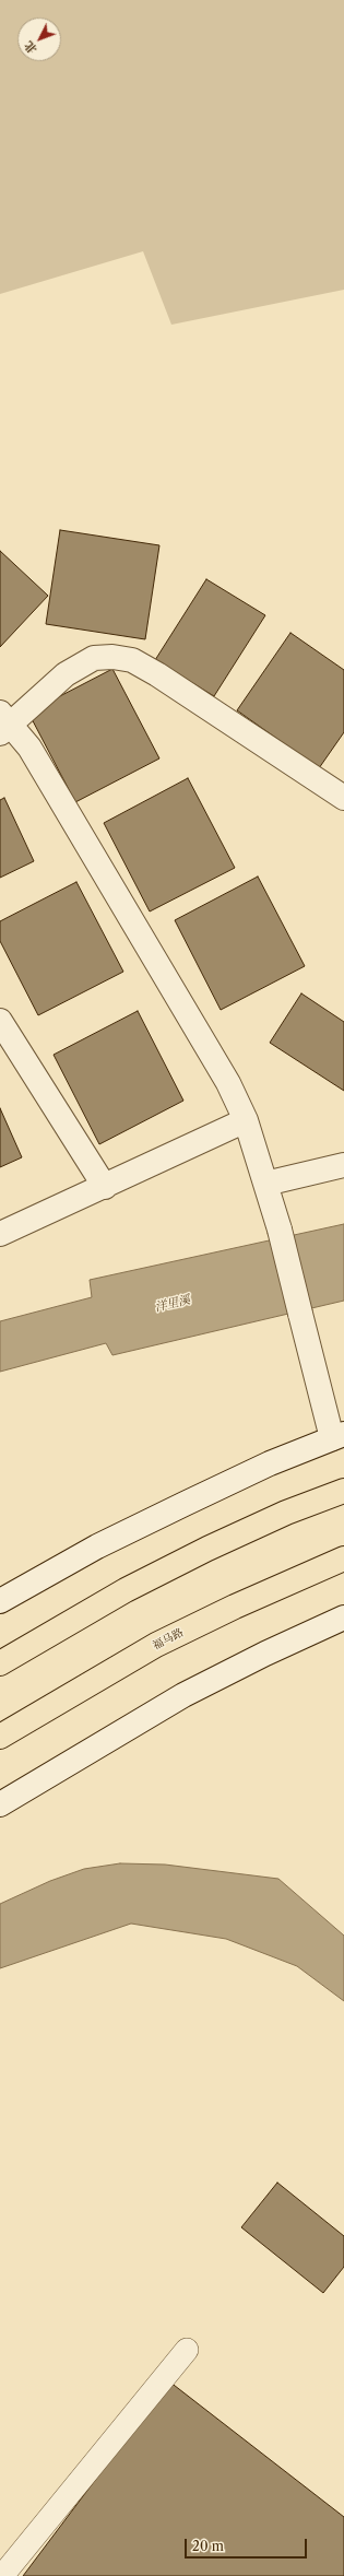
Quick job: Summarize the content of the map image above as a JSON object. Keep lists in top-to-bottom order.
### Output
{
  "streets": {
    "main road": ["福马路"]
  },
  "water": ["洋里溪"],
  "scale_bar": "20 m",
  "north": "bottom left"
}
